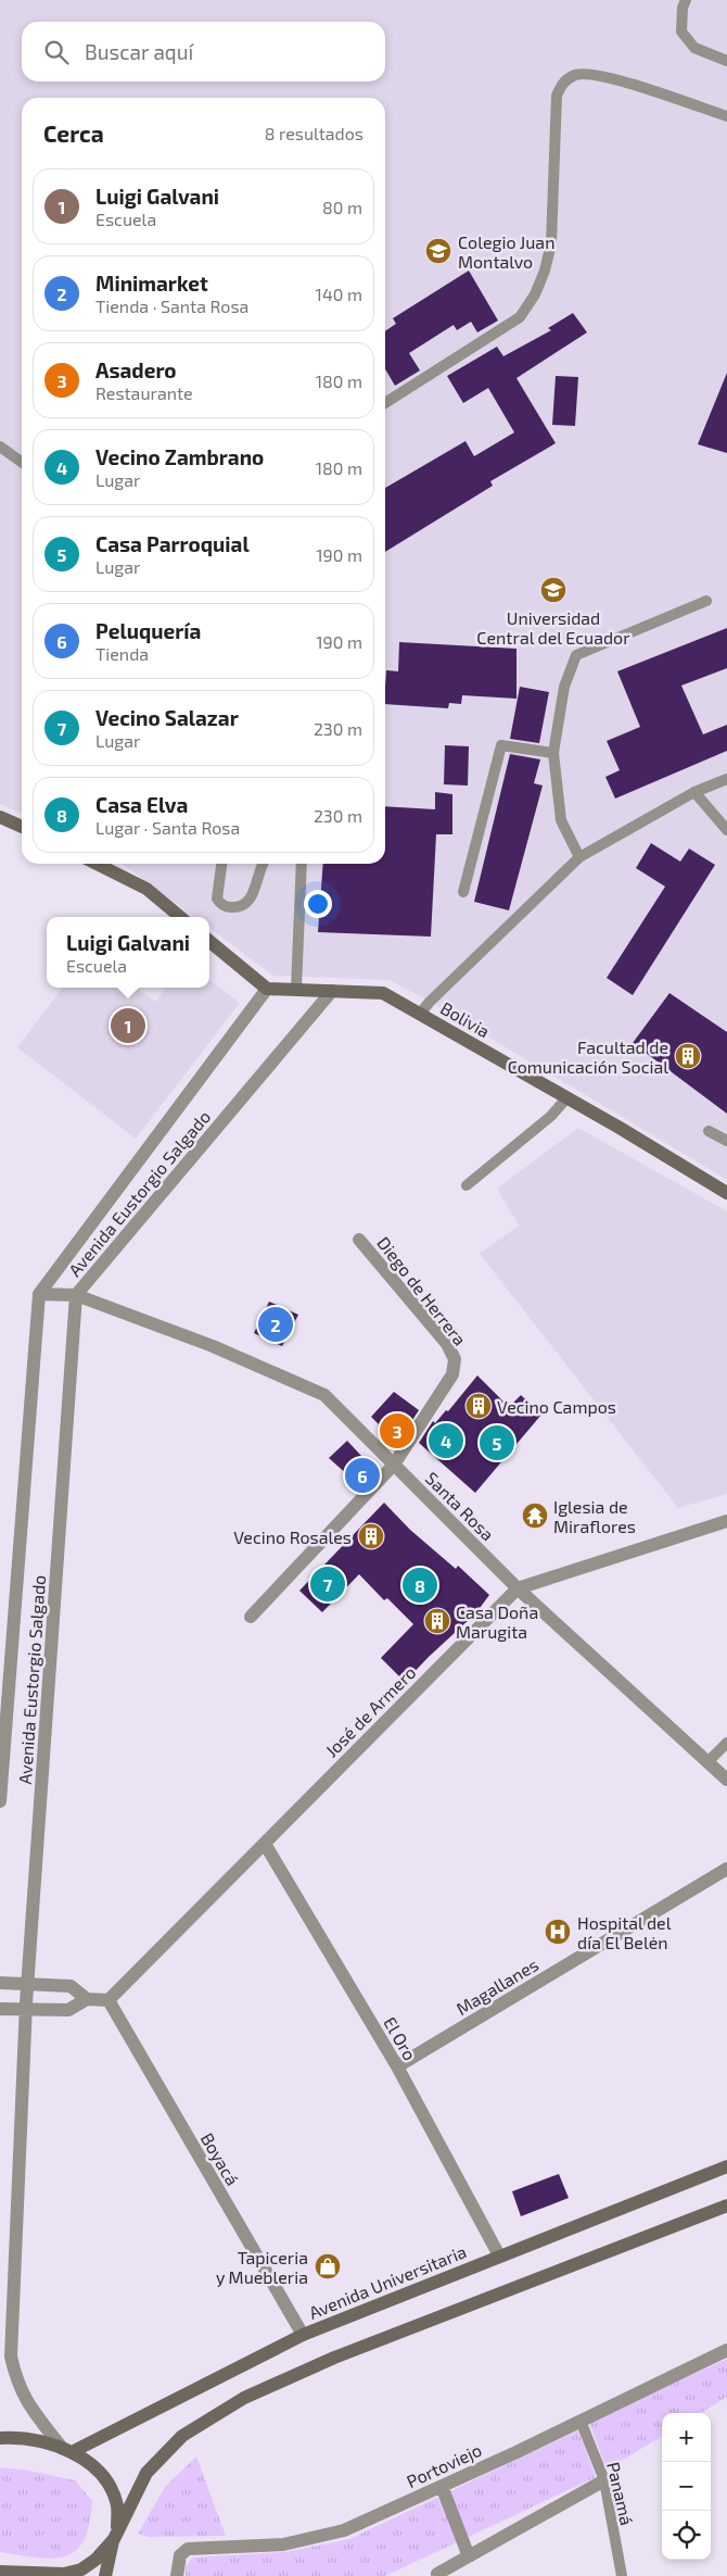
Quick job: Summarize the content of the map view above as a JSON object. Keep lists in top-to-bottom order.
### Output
{
  "streets": {
    "main road": ["Bolivia", "Avenida Universitaria"],
    "street": [
      "Avenida Eustorgio Salgado",
      "Diego de Herrera",
      "Santa Rosa",
      "José de Armero",
      "Magallanes",
      "El Oro",
      "Boyacá",
      "Portoviejo"
    ],
    "lane": ["Panamá"]
  },
  "crossings": [
    ["Bolivia", "Avenida Eustorgio Salgado"],
    ["Avenida Eustorgio Salgado", "Santa Rosa"],
    ["Avenida Eustorgio Salgado", "Avenida Universitaria"],
    ["Diego de Herrera", "Santa Rosa"],
    ["Santa Rosa", "José de Armero"],
    ["José de Armero", "El Oro"],
    ["José de Armero", "Boyacá"],
    ["Magallanes", "El Oro"],
    ["El Oro", "Avenida Universitaria"],
    ["Boyacá", "Avenida Universitaria"],
    ["Portoviejo", "Panamá"]
  ],
  "places": {
    "school or university": ["Colegio Juan Montalvo", "Universidad Central del Ecuador"],
    "building": [
      "Facultad de Comunicación Social",
      "Vecino Campos",
      "Vecino Rosales",
      "Casa Doña Marugita"
    ],
    "temple": ["Iglesia de Miraflores"],
    "hospital": ["Hospital del día El Belėn"],
    "shop": ["Tapiceria y Muebleria"]
  },
  "page": {
    "search": "Buscar aquí",
    "heading": ["Cerca", "8 resultados"],
    "list": [
      {
        "mark": "1",
        "name": "Luigi Galvani",
        "note": "Escuela",
        "value": "80 m"
      },
      {
        "mark": "2",
        "name": "Minimarket",
        "note": "Tienda · Santa Rosa",
        "value": "140 m"
      },
      {
        "mark": "3",
        "name": "Asadero",
        "note": "Restaurante",
        "value": "180 m"
      },
      {
        "mark": "4",
        "name": "Vecino Zambrano",
        "note": "Lugar",
        "value": "180 m"
      },
      {
        "mark": "5",
        "name": "Casa Parroquial",
        "note": "Lugar",
        "value": "190 m"
      },
      {
        "mark": "6",
        "name": "Peluquería",
        "note": "Tienda",
        "value": "190 m"
      },
      {
        "mark": "7",
        "name": "Vecino Salazar",
        "note": "Lugar",
        "value": "230 m"
      },
      {
        "mark": "8",
        "name": "Casa Elva",
        "note": "Lugar · Santa Rosa",
        "value": "230 m"
      }
    ],
    "popup": ["Luigi Galvani", "Escuela"],
    "pins": [
      "1",
      "2",
      "3",
      "4",
      "5",
      "6",
      "7",
      "8"
    ],
    "map_buttons": ["+", "−"]
  }
}
